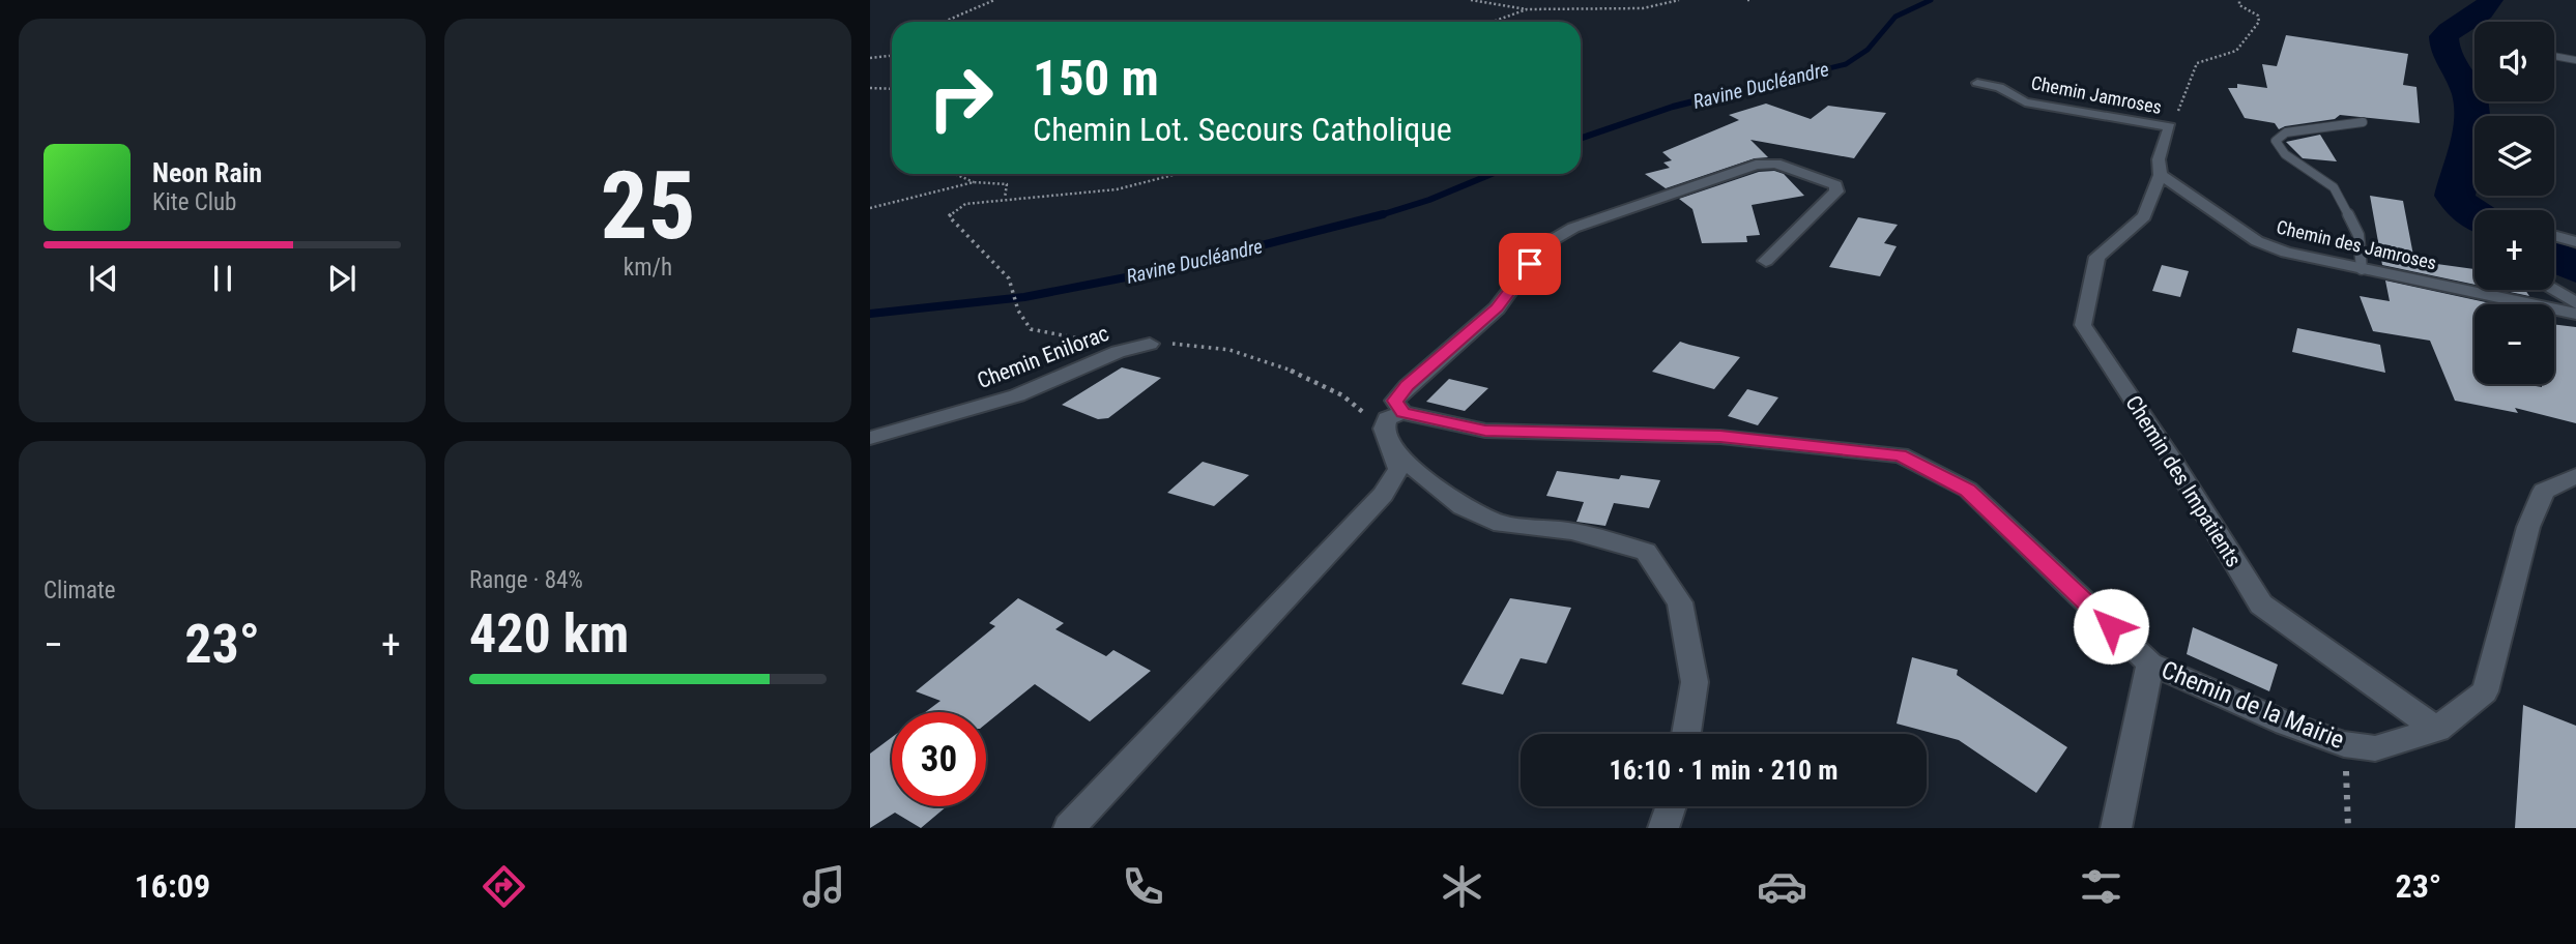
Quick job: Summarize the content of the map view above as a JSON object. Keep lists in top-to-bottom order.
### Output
{
  "streets": {
    "street": [
      "Chemin Jamroses",
      "Chemin des Jamroses",
      "Chemin Enilorac",
      "Chemin des Impatients",
      "Chemin de la Mairie"
    ]
  },
  "crossings": [
    ["Chemin des Jamroses", "Chemin des Impatients"],
    ["Chemin des Impatients", "Chemin de la Mairie"]
  ],
  "water": ["Ravine Ducléandre"],
  "page": {
    "tile": [
      ["25", "km/h"],
      "Climate",
      ["Range · 84%", "420 km"]
    ],
    "map_buttons": ["+", "−"],
    "turn": ["150 m", "Chemin Lot. Secours Catholique"],
    "song": ["Neon Rain", "Kite Club"],
    "heat": ["−", "23°", "+"],
    "limit": "30",
    "trip": "16:10 · 1 min · 210 m",
    "tabs": ["16:09", "23°"]
  }
}
